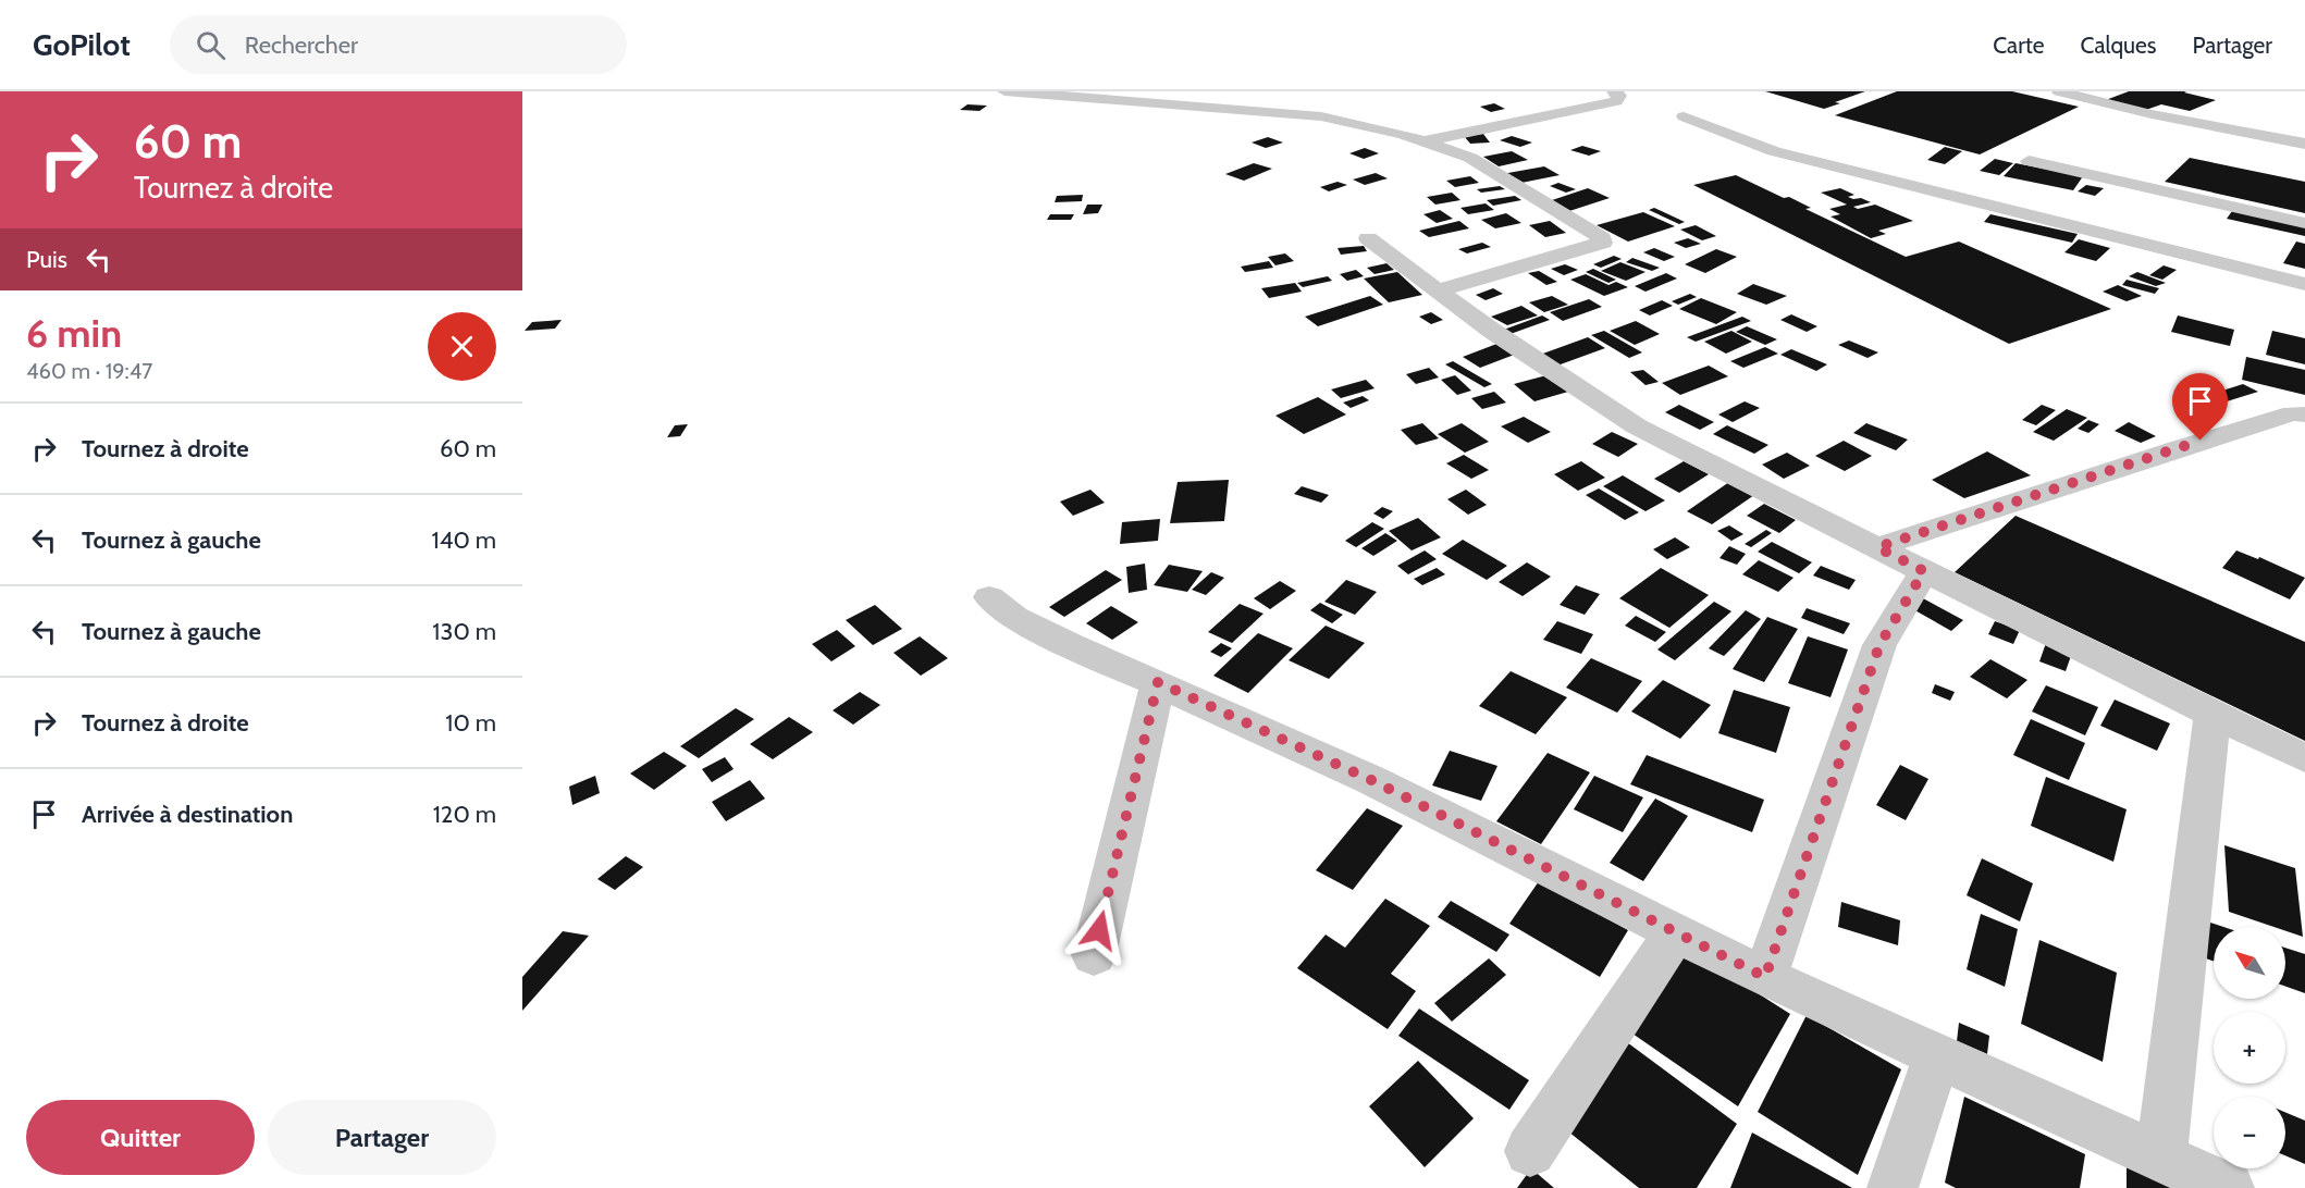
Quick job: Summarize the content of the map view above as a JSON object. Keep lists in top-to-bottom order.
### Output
{
  "north": "top left",
  "page": {
    "header": "GoPilot",
    "search": "Rechercher",
    "nav": ["Carte", "Calques", "Partager"],
    "turn": ["60 m", "Tournez à droite"],
    "then": "Puis",
    "heading": ["6 min", "460 m · 19:47"],
    "list": [
      {
        "name": "Tournez à droite",
        "value": "60 m"
      },
      {
        "name": "Tournez à gauche",
        "value": "140 m"
      },
      {
        "name": "Tournez à gauche",
        "value": "130 m"
      },
      {
        "name": "Tournez à droite",
        "value": "10 m"
      },
      {
        "name": "Arrivée à destination",
        "value": "120 m"
      }
    ],
    "map_buttons": ["+", "−"],
    "buttons": ["Quitter", "Partager"]
  }
}
